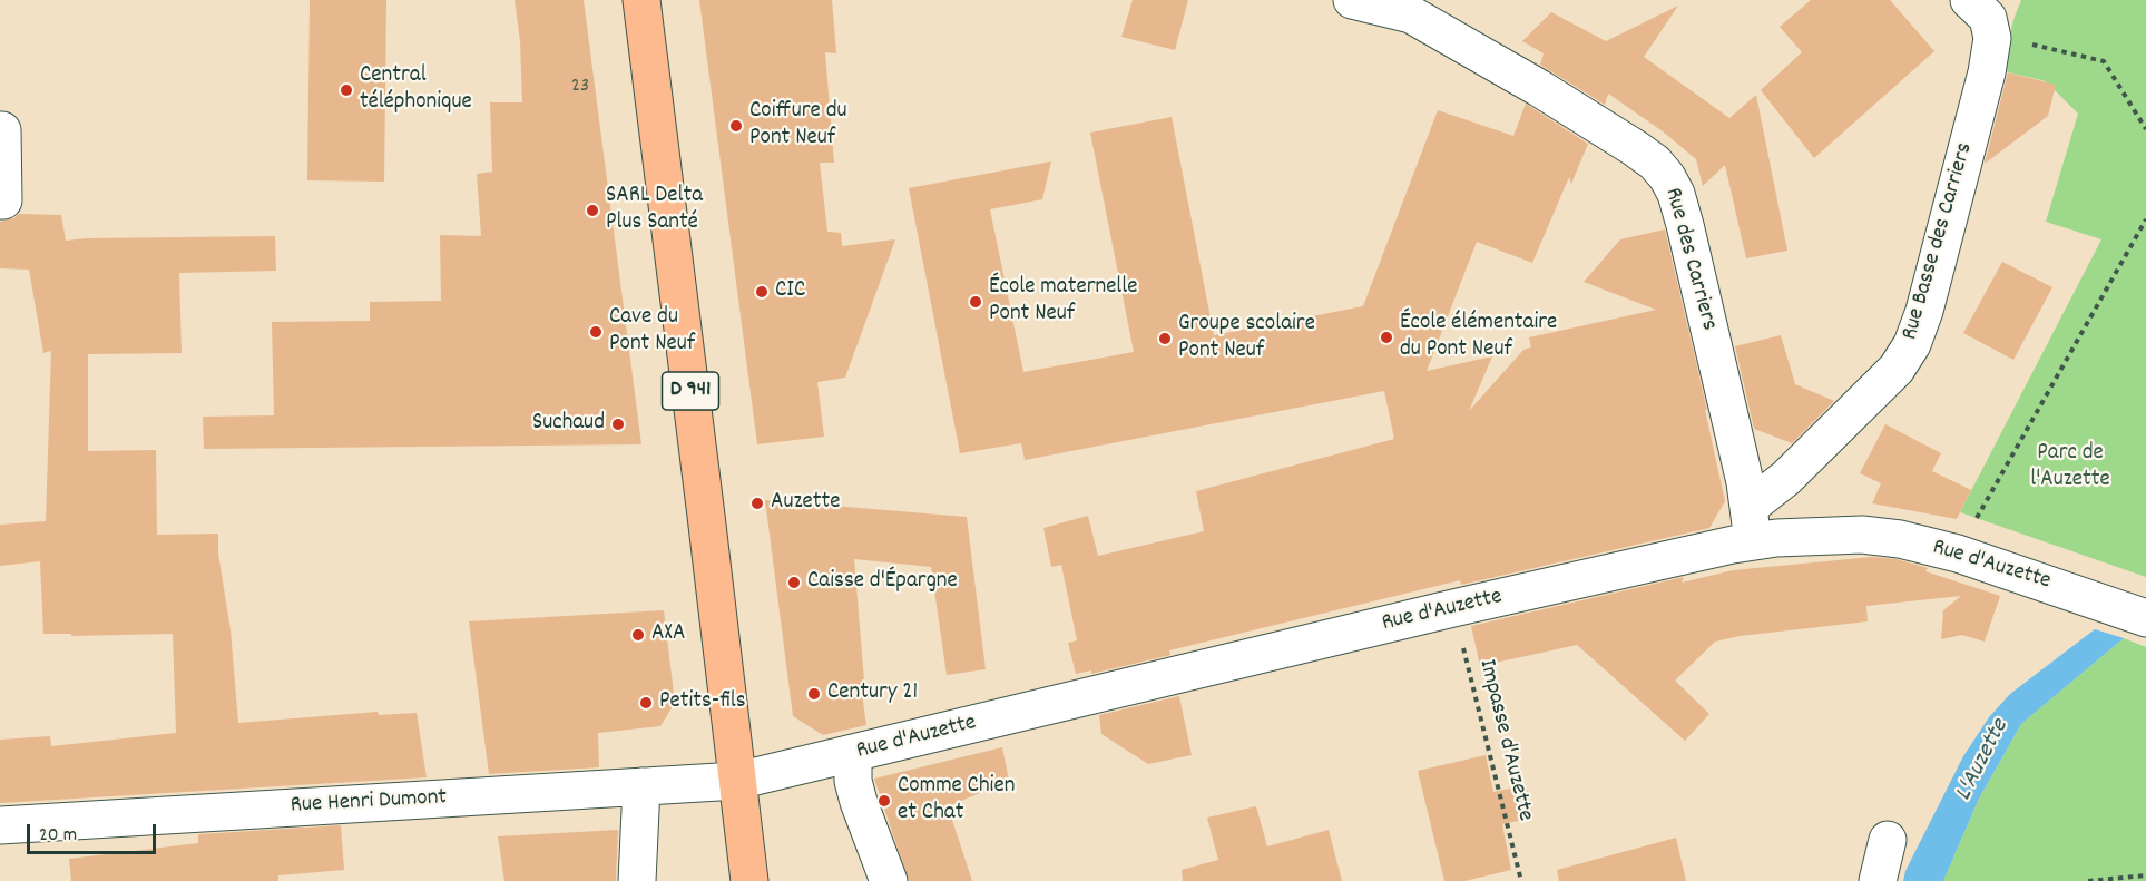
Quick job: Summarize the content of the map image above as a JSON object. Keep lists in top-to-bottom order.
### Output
{
  "streets": {
    "main road": ["D 941"],
    "street": [
      "Rue Basse des Carriers",
      "Rue des Carriers",
      "Rue d'Auzette",
      "Rue Henri Dumont"
    ],
    "path": ["Impasse d'Auzette"]
  },
  "crossings": [
    ["Rue Basse des Carriers", "Rue des Carriers"],
    ["Rue Basse des Carriers", "Rue d'Auzette"],
    ["Rue des Carriers", "Rue d'Auzette"],
    ["D 941", "Rue d'Auzette"],
    ["D 941", "Rue Henri Dumont"],
    ["Rue d'Auzette", "Impasse d'Auzette"],
    ["Rue d'Auzette", "Rue Henri Dumont"]
  ],
  "water": ["L'Auzette"],
  "parks": ["Parc de l'Auzette"],
  "places": [
    "Central téléphonique",
    "Coiffure du Pont Neuf",
    "SARL Delta Plus Santé",
    "CIC",
    "École maternelle Pont Neuf",
    "Cave du Pont Neuf",
    "École élémentaire du Pont Neuf",
    "Groupe scolaire Pont Neuf",
    "Suchaud",
    "Auzette",
    "Caisse d'Épargne",
    "AXA",
    "Century 21",
    "Petits-fils",
    "Comme Chien et Chat"
  ],
  "house_numbers": ["23"],
  "scale_bar": "20 m"
}
